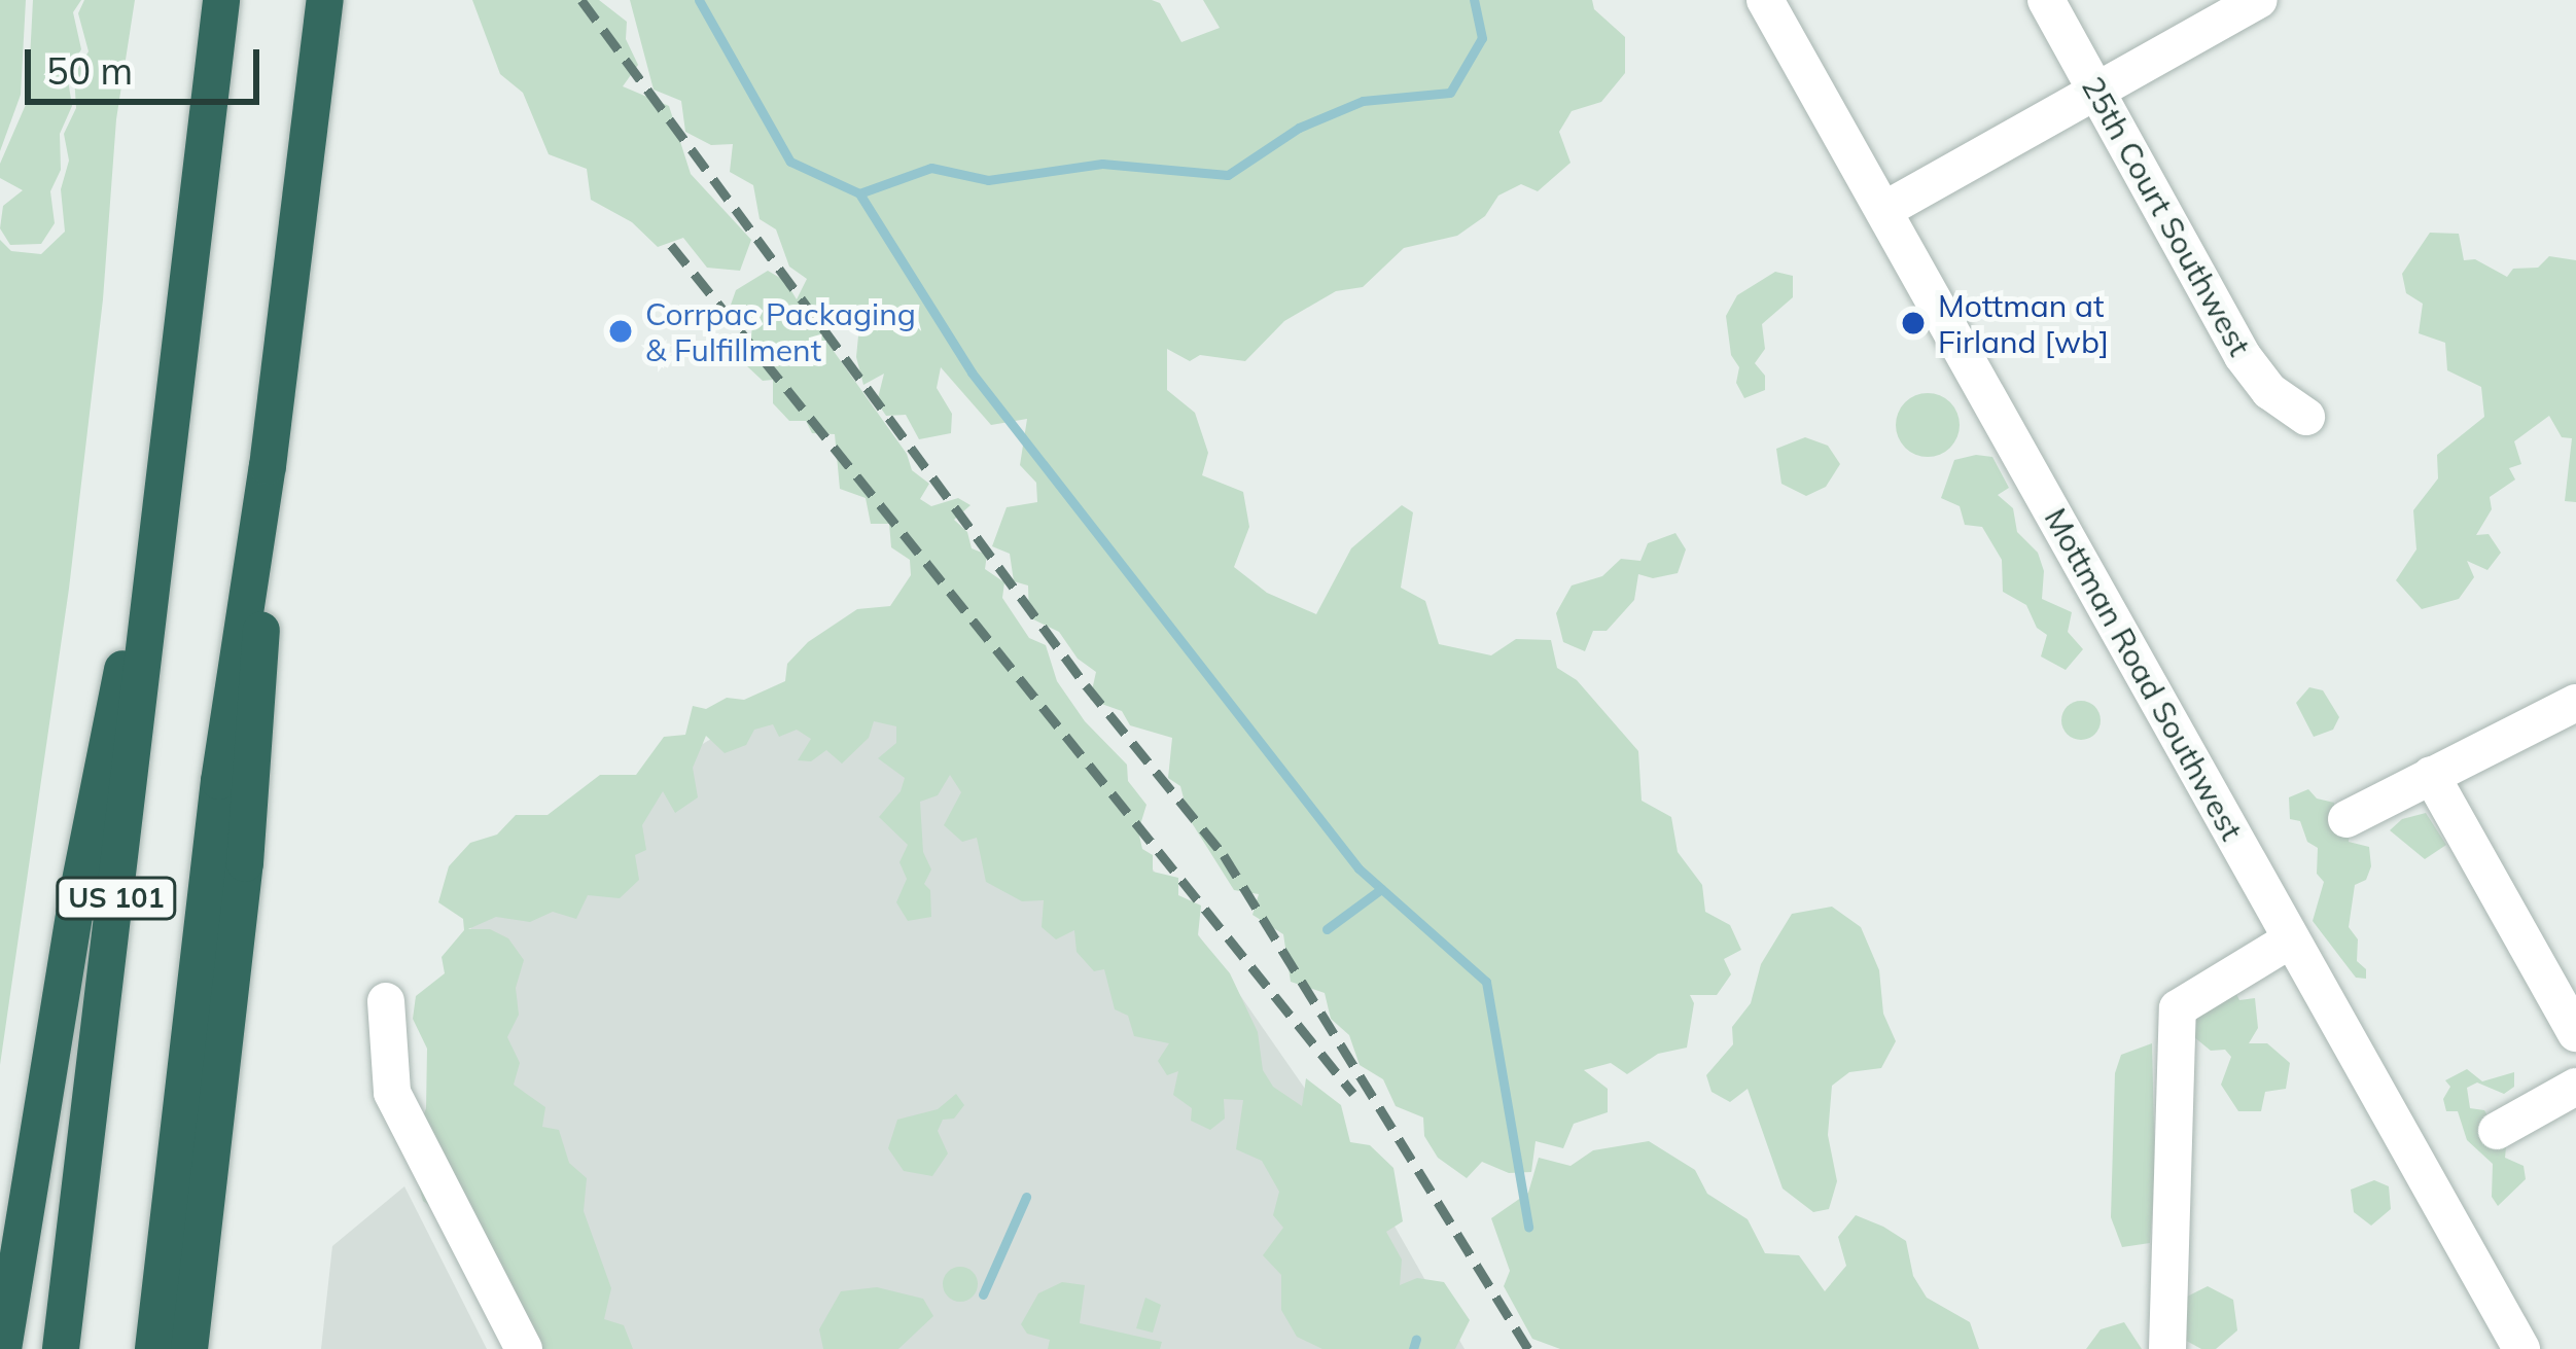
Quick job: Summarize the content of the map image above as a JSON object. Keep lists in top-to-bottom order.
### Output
{
  "streets": {
    "highway": ["US 101"],
    "street": ["25th Court Southwest", "Mottman Road Southwest"]
  },
  "places": ["Mottman at Firland [wb]", "Corrpac Packaging & Fulfillment"],
  "scale_bar": "50 m"
}
